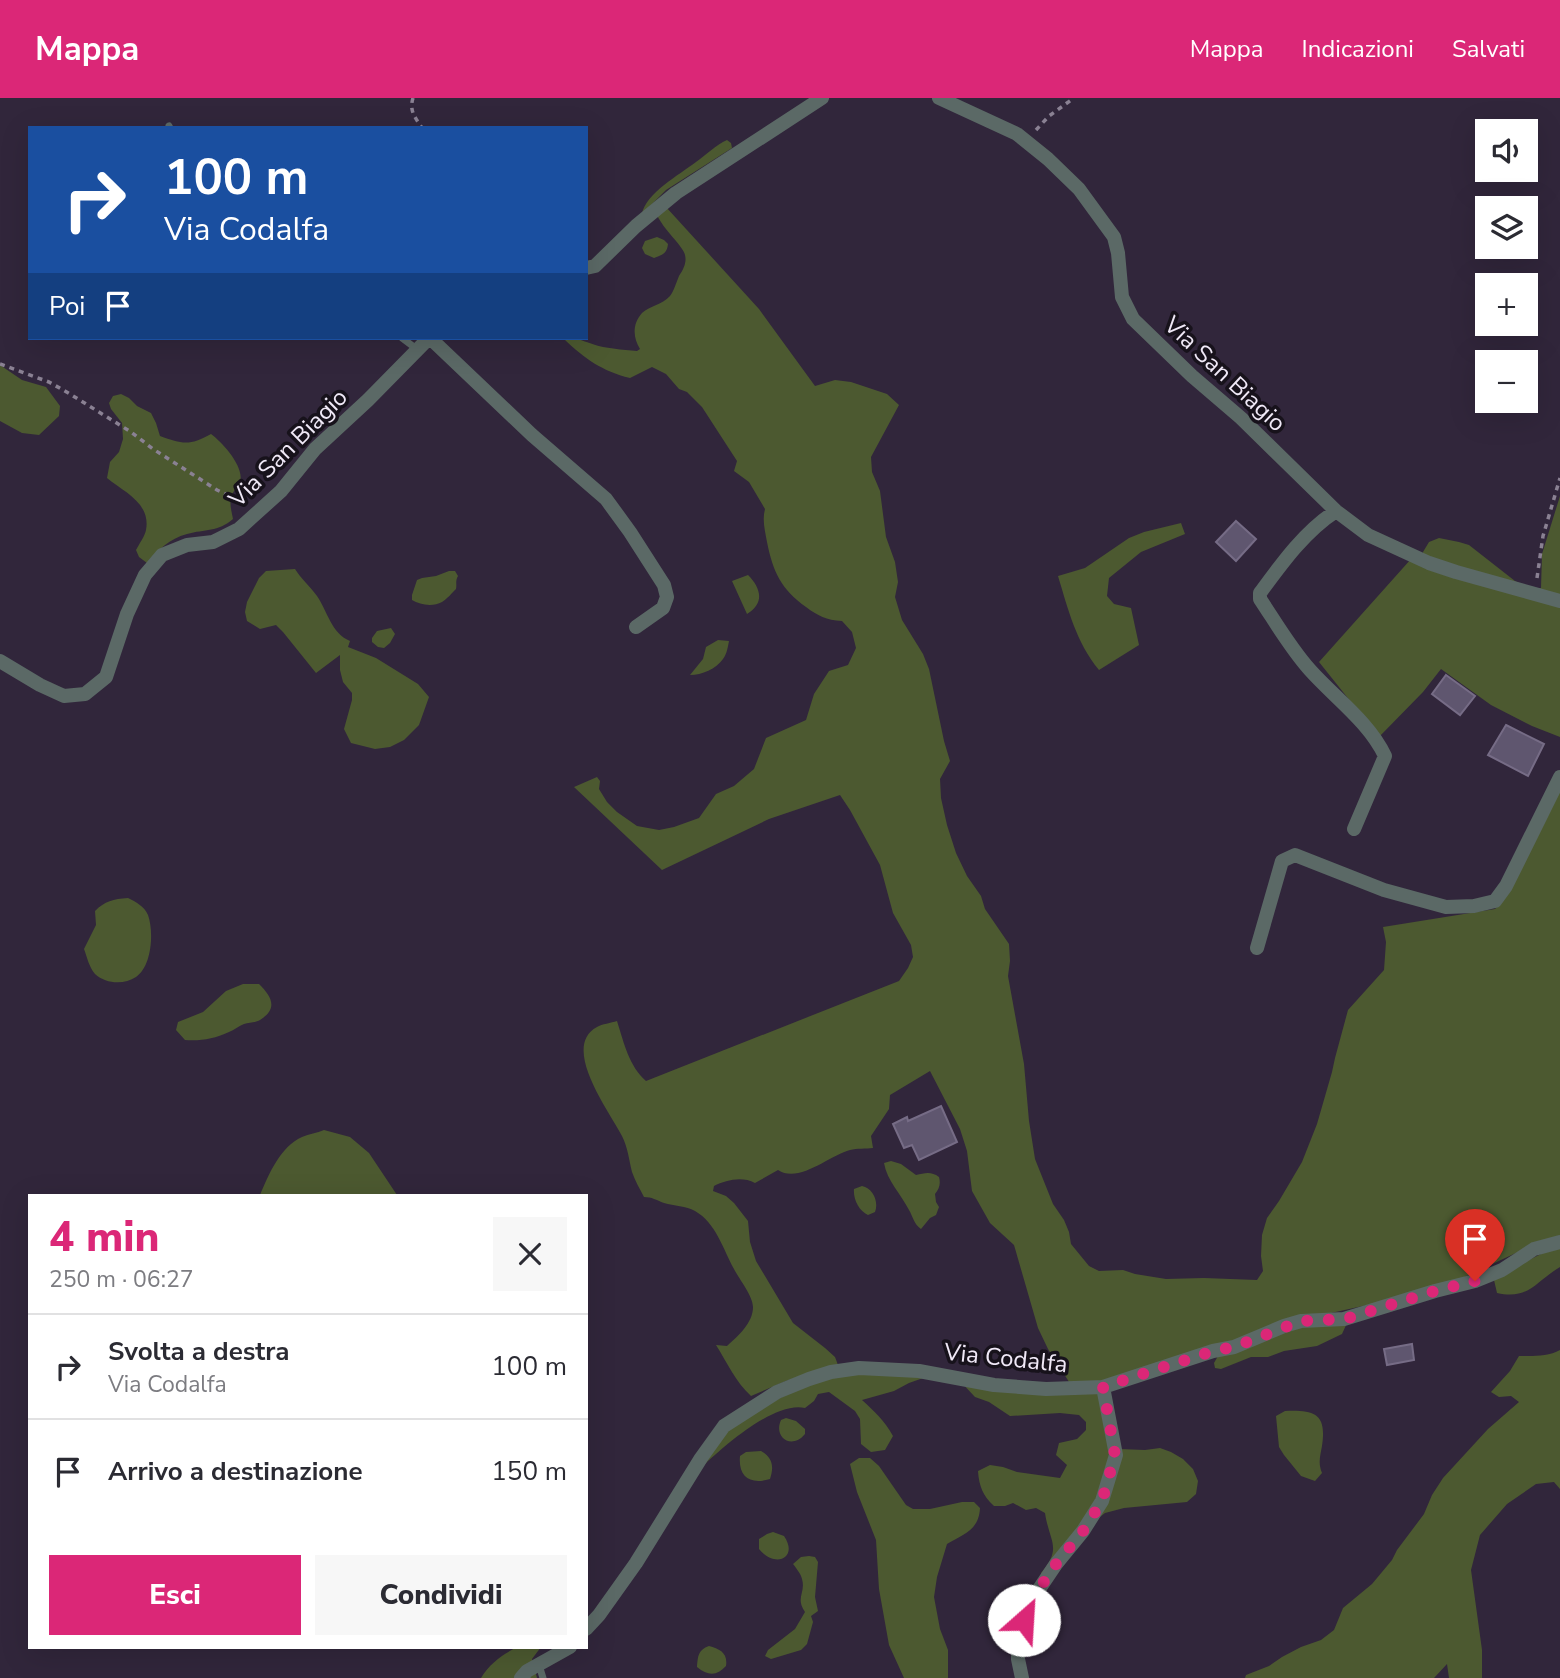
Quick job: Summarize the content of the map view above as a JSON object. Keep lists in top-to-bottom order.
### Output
{
  "streets": {
    "street": ["Via San Biagio", "Via Codalfa"]
  },
  "page": {
    "header": "Mappa",
    "nav": ["Mappa", "Indicazioni", "Salvati"],
    "map_buttons": ["+", "−"],
    "turn": ["100 m", "Via Codalfa"],
    "then": "Poi",
    "heading": ["4 min", "250 m · 06:27"],
    "list": [
      {
        "name": "Svolta a destra",
        "note": "Via Codalfa",
        "value": "100 m"
      },
      {
        "name": "Arrivo a destinazione",
        "value": "150 m"
      }
    ],
    "buttons": ["Esci", "Condividi"]
  }
}
